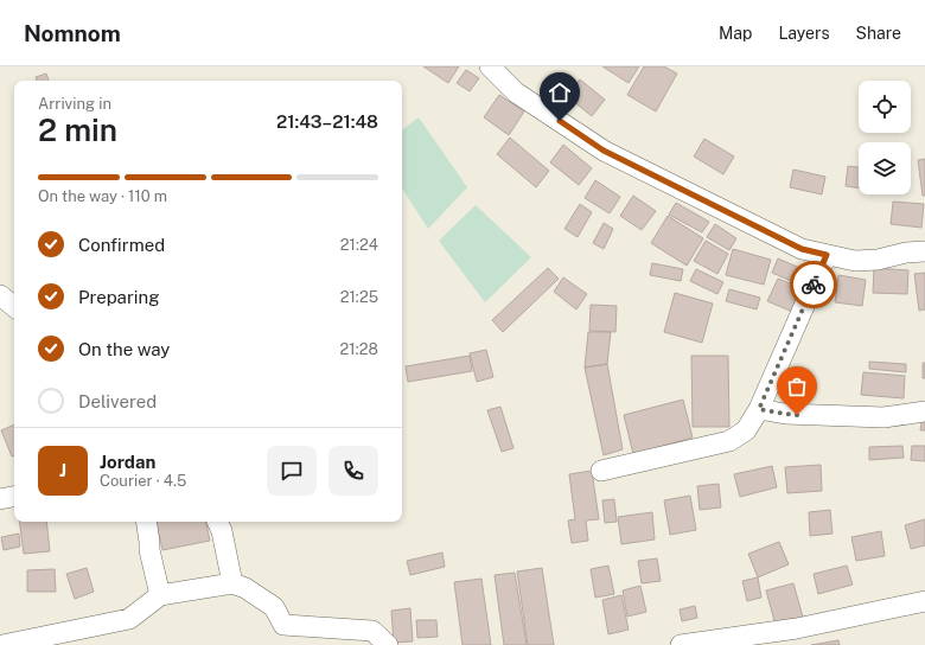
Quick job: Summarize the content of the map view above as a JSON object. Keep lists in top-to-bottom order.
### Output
{
  "page": {
    "header": "Nomnom",
    "nav": ["Map", "Layers", "Share"],
    "heading": ["2 min", "Arriving in", "21:43–21:48"],
    "panel": ["Jordan", "Courier · 4.5"],
    "bar": "On the way · 110 m",
    "list": [
      ["Confirmed", "21:24"],
      ["Preparing", "21:25"],
      ["On the way", "21:28"],
      "Delivered"
    ],
    "round": "J"
  }
}
